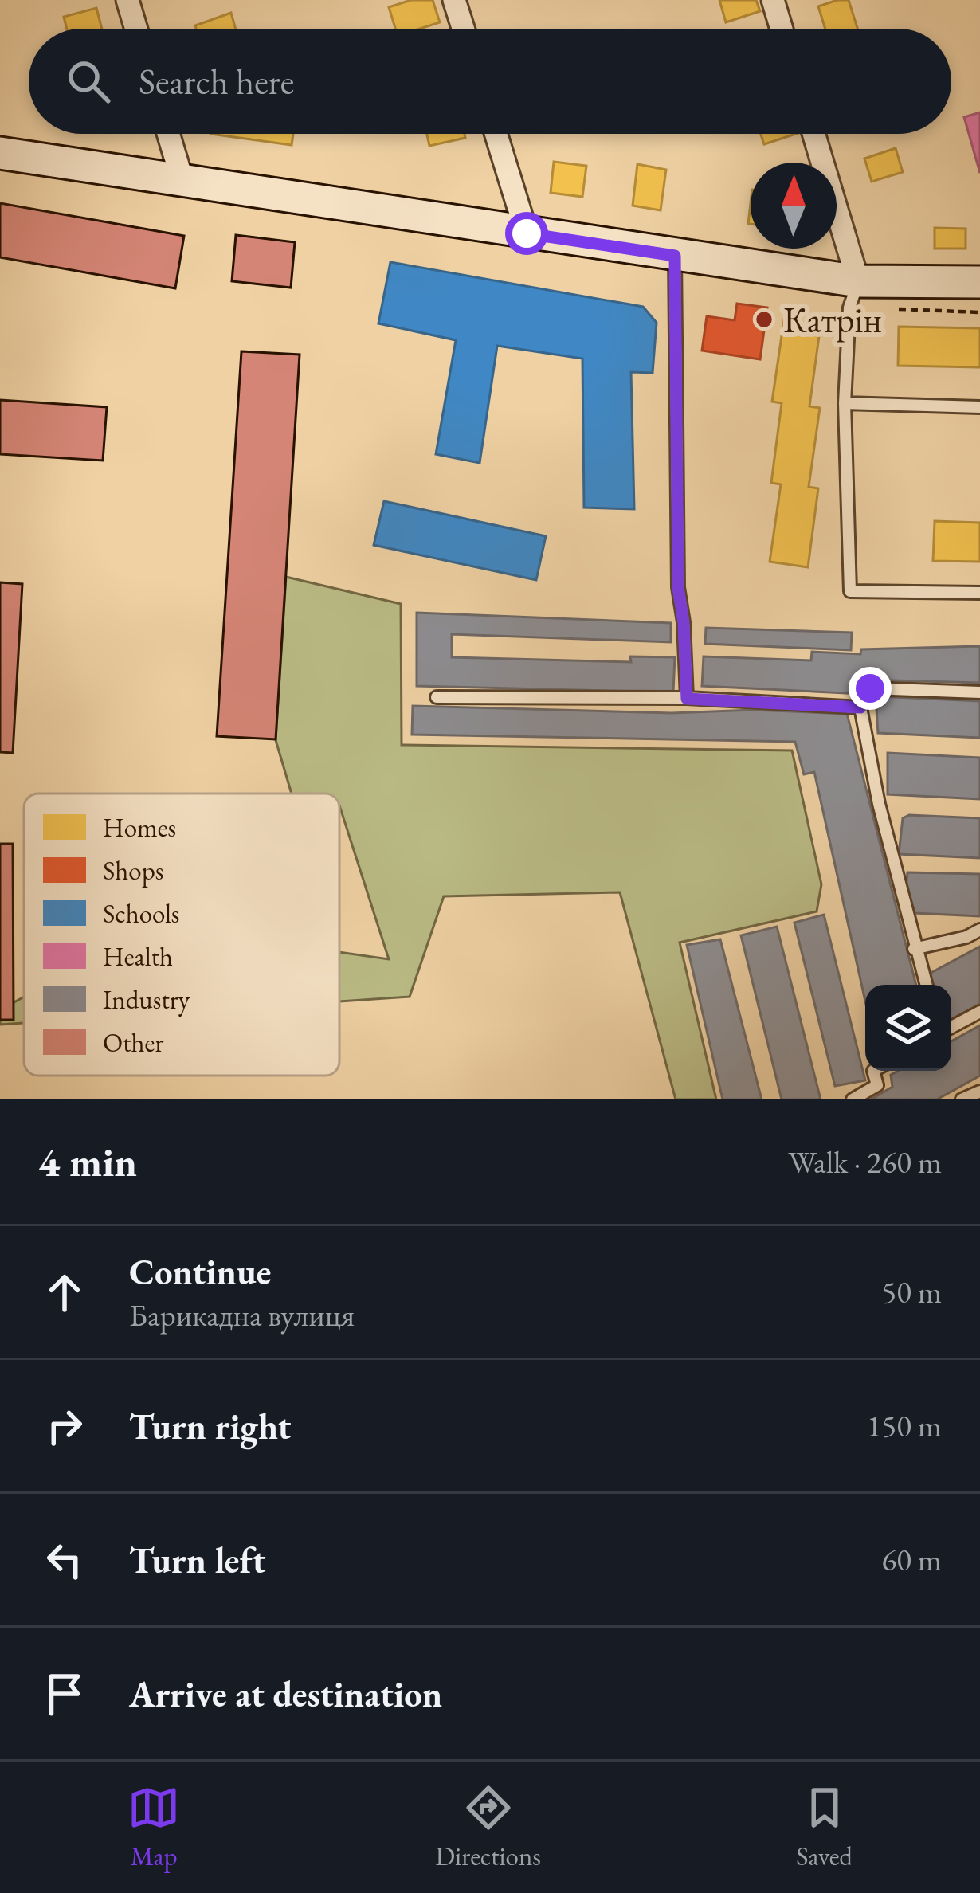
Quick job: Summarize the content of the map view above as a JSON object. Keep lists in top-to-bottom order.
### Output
{
  "places": ["Катрін"],
  "legend": [
    "Homes",
    "Shops",
    "Schools",
    "Health",
    "Industry",
    "Other"
  ],
  "north": "top",
  "page": {
    "search": "Search here",
    "heading": ["4 min", "Walk · 260 m"],
    "list": [
      ["Continue", "Барикадна вулиця", "50 m"],
      ["Turn right", "150 m"],
      ["Turn left", "60 m"],
      "Arrive at destination"
    ],
    "nav": ["Map", "Directions", "Saved"]
  }
}
